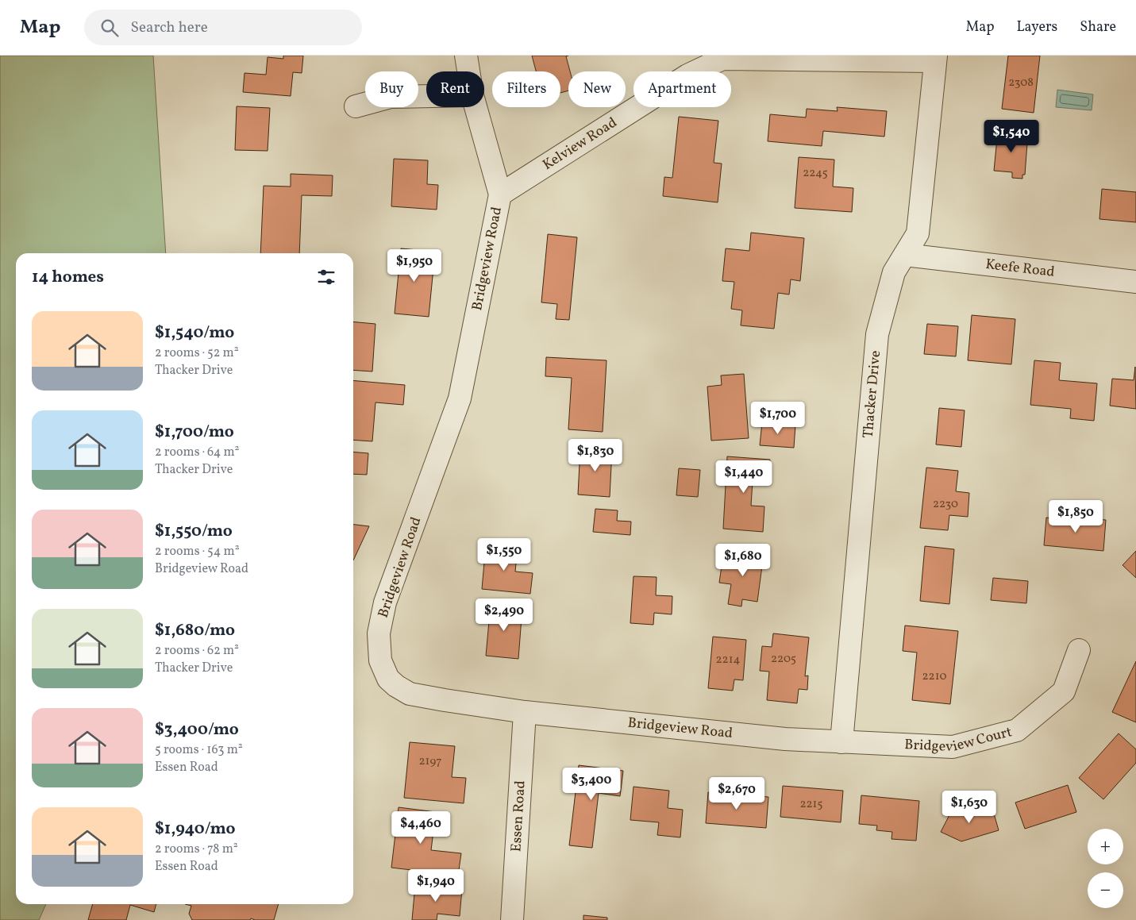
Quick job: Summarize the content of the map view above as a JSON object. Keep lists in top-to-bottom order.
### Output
{
  "streets": {
    "street": [
      "Kelview Road",
      "Bridgeview Road",
      "Keefe Road",
      "Thacker Drive",
      "Bridgeview Court",
      "Essen Road"
    ]
  },
  "crossings": [
    ["Kelview Road", "Bridgeview Road"],
    ["Kelview Road", "Thacker Drive"],
    ["Bridgeview Road", "Thacker Drive"],
    ["Bridgeview Road", "Bridgeview Court"],
    ["Bridgeview Road", "Essen Road"],
    ["Keefe Road", "Thacker Drive"],
    ["Thacker Drive", "Bridgeview Court"]
  ],
  "house_numbers": [
    "2308",
    "2245",
    "2230",
    "2205",
    "2214",
    "2210",
    "2197",
    "2215"
  ],
  "page": {
    "header": "Map",
    "search": "Search here",
    "nav": ["Map", "Layers", "Share"],
    "chip": [
      "Buy",
      "Rent",
      "Filters",
      "New",
      "Apartment"
    ],
    "price": [
      "$1,540",
      "$1,950",
      "$1,700",
      "$1,830",
      "$1,440",
      "$1,850",
      "$1,550",
      "$1,680",
      "$2,490",
      "$3,400",
      "$2,670",
      "$1,630",
      "$4,460",
      "$1,940"
    ],
    "heading": "14 homes",
    "list": [
      {
        "name": "$1,540/mo",
        "note": "2 rooms · 52 m² · Thacker Drive"
      },
      {
        "name": "$1,700/mo",
        "note": "2 rooms · 64 m² · Thacker Drive"
      },
      {
        "name": "$1,550/mo",
        "note": "2 rooms · 54 m² · Bridgeview Road"
      },
      {
        "name": "$1,680/mo",
        "note": "2 rooms · 62 m² · Thacker Drive"
      },
      {
        "name": "$3,400/mo",
        "note": "5 rooms · 163 m² · Essen Road"
      },
      {
        "name": "$1,940/mo",
        "note": "2 rooms · 78 m² · Essen Road"
      }
    ],
    "map_buttons": ["+", "−"]
  }
}
